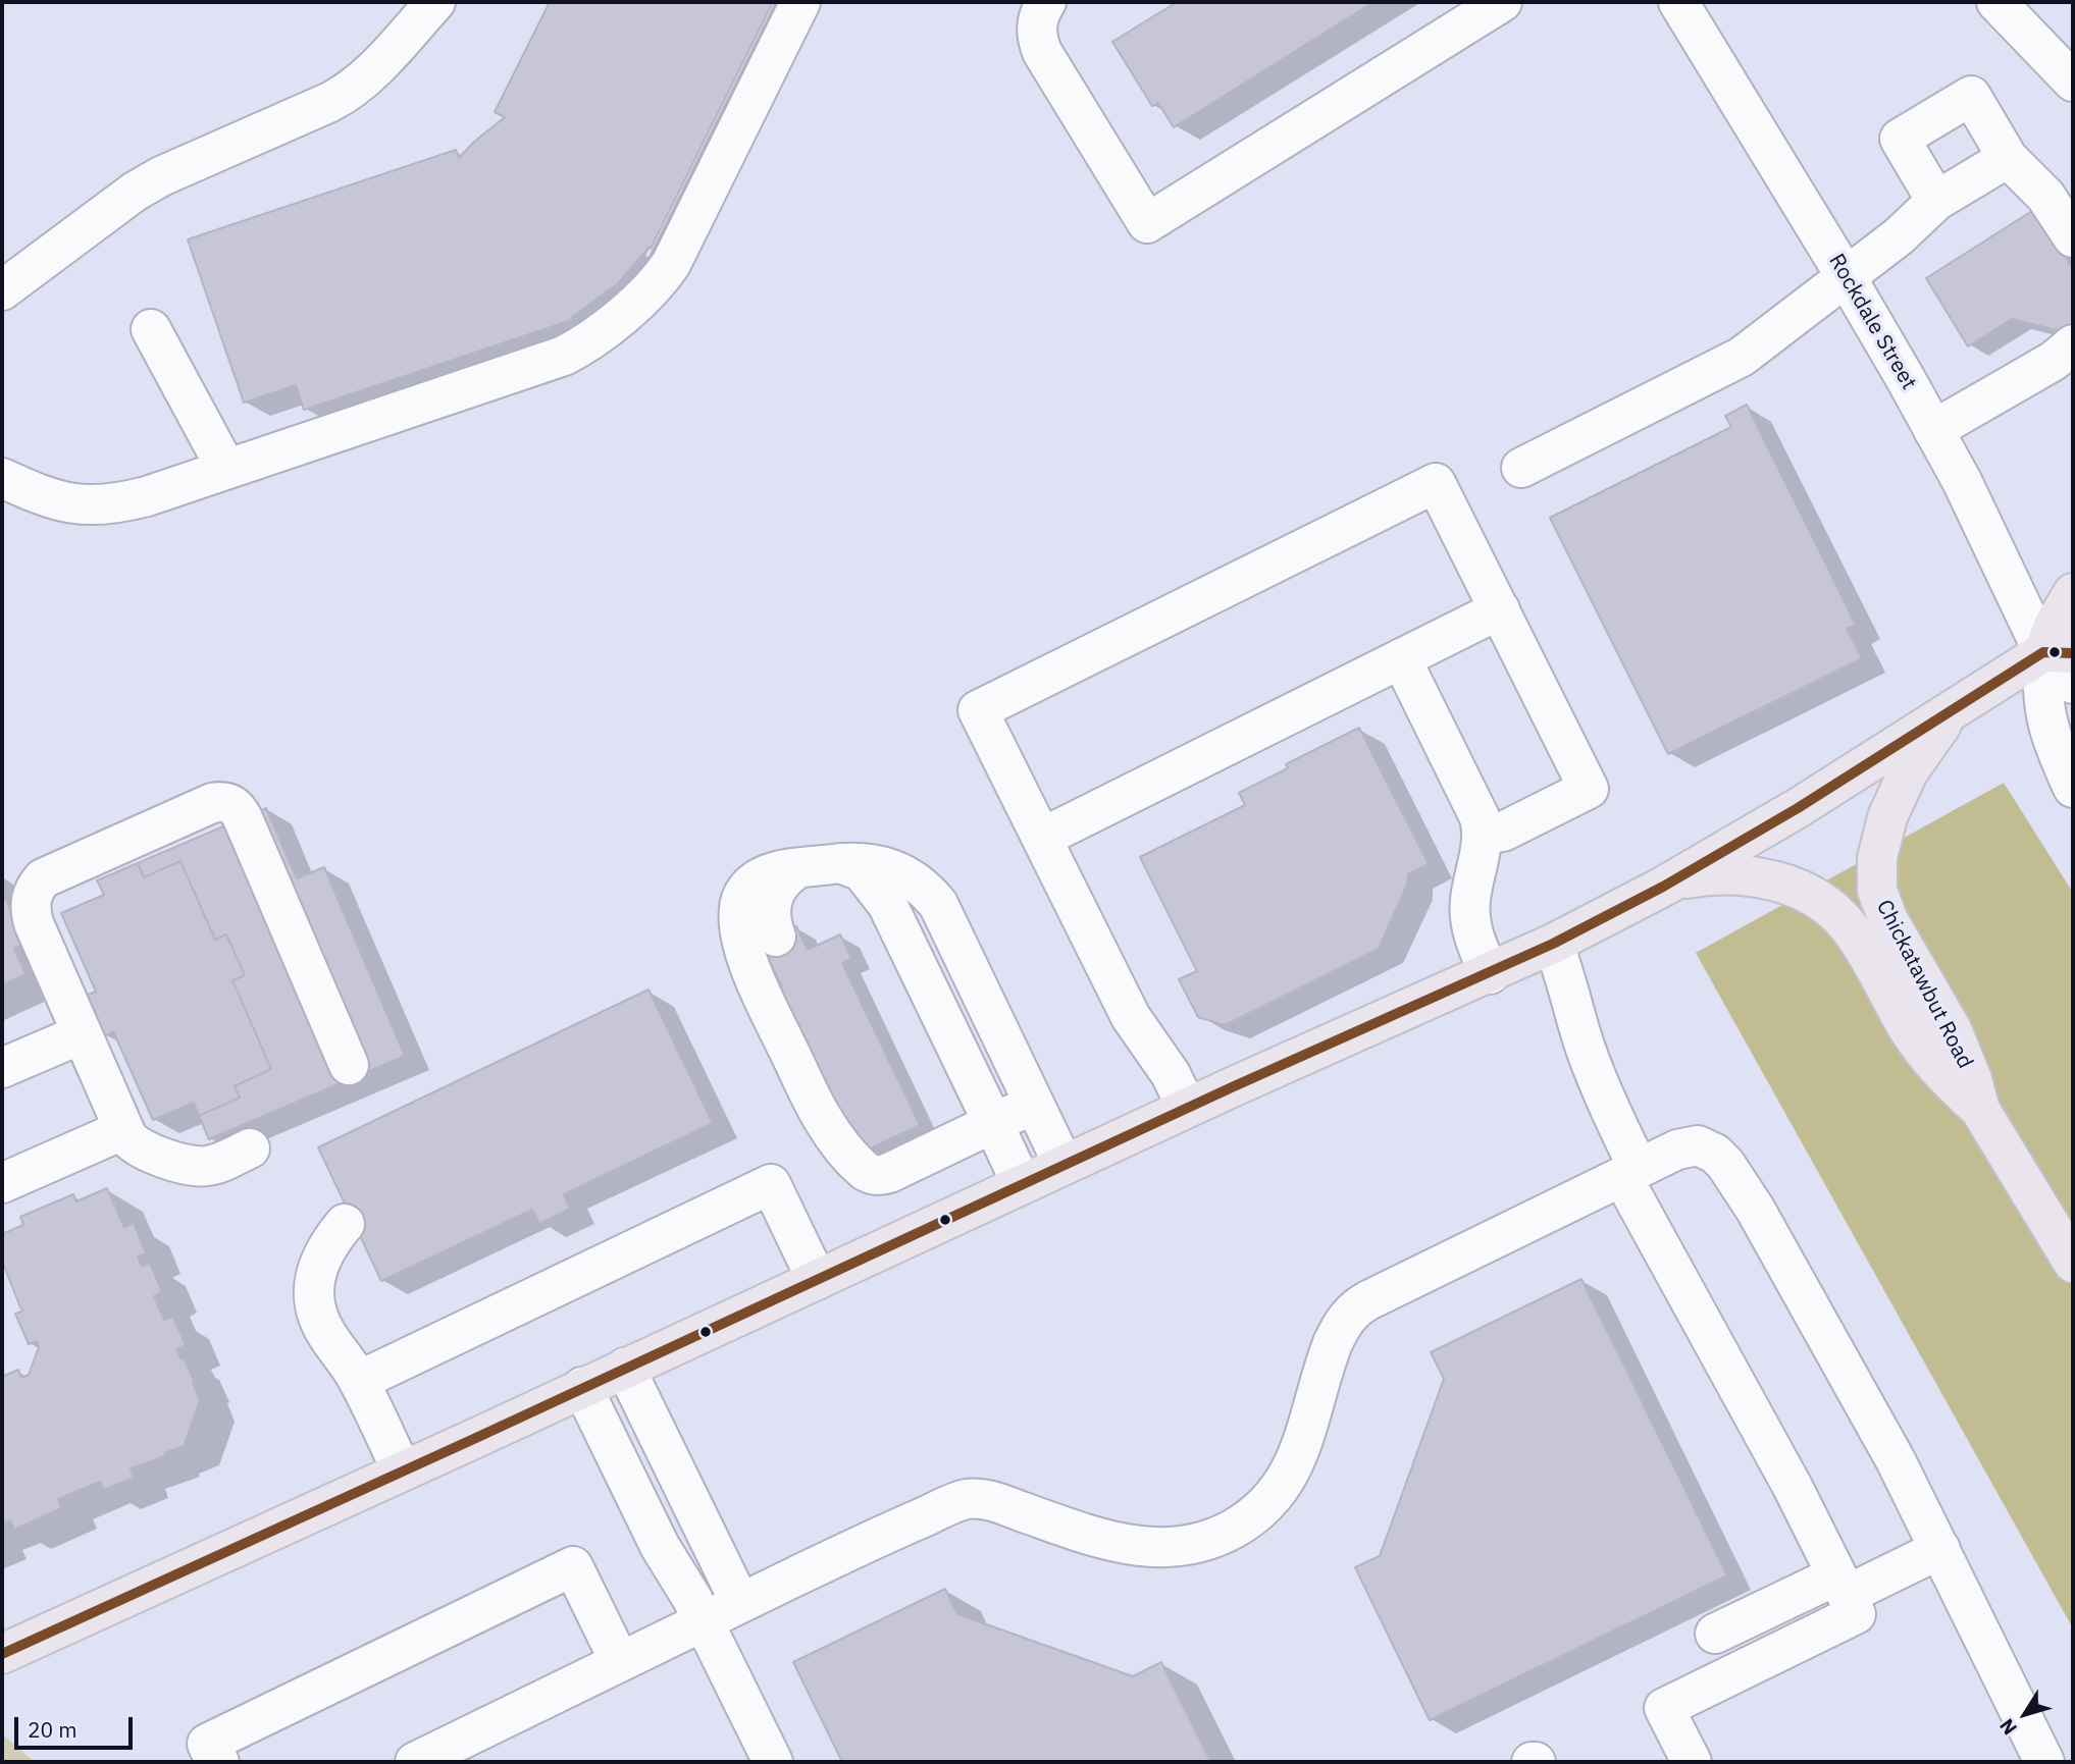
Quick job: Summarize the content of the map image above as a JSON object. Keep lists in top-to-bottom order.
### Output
{
  "streets": {
    "main road": ["Chickatawbut Road"],
    "street": ["Rockdale Street"]
  },
  "scale_bar": "20 m",
  "north": "bottom left"
}
